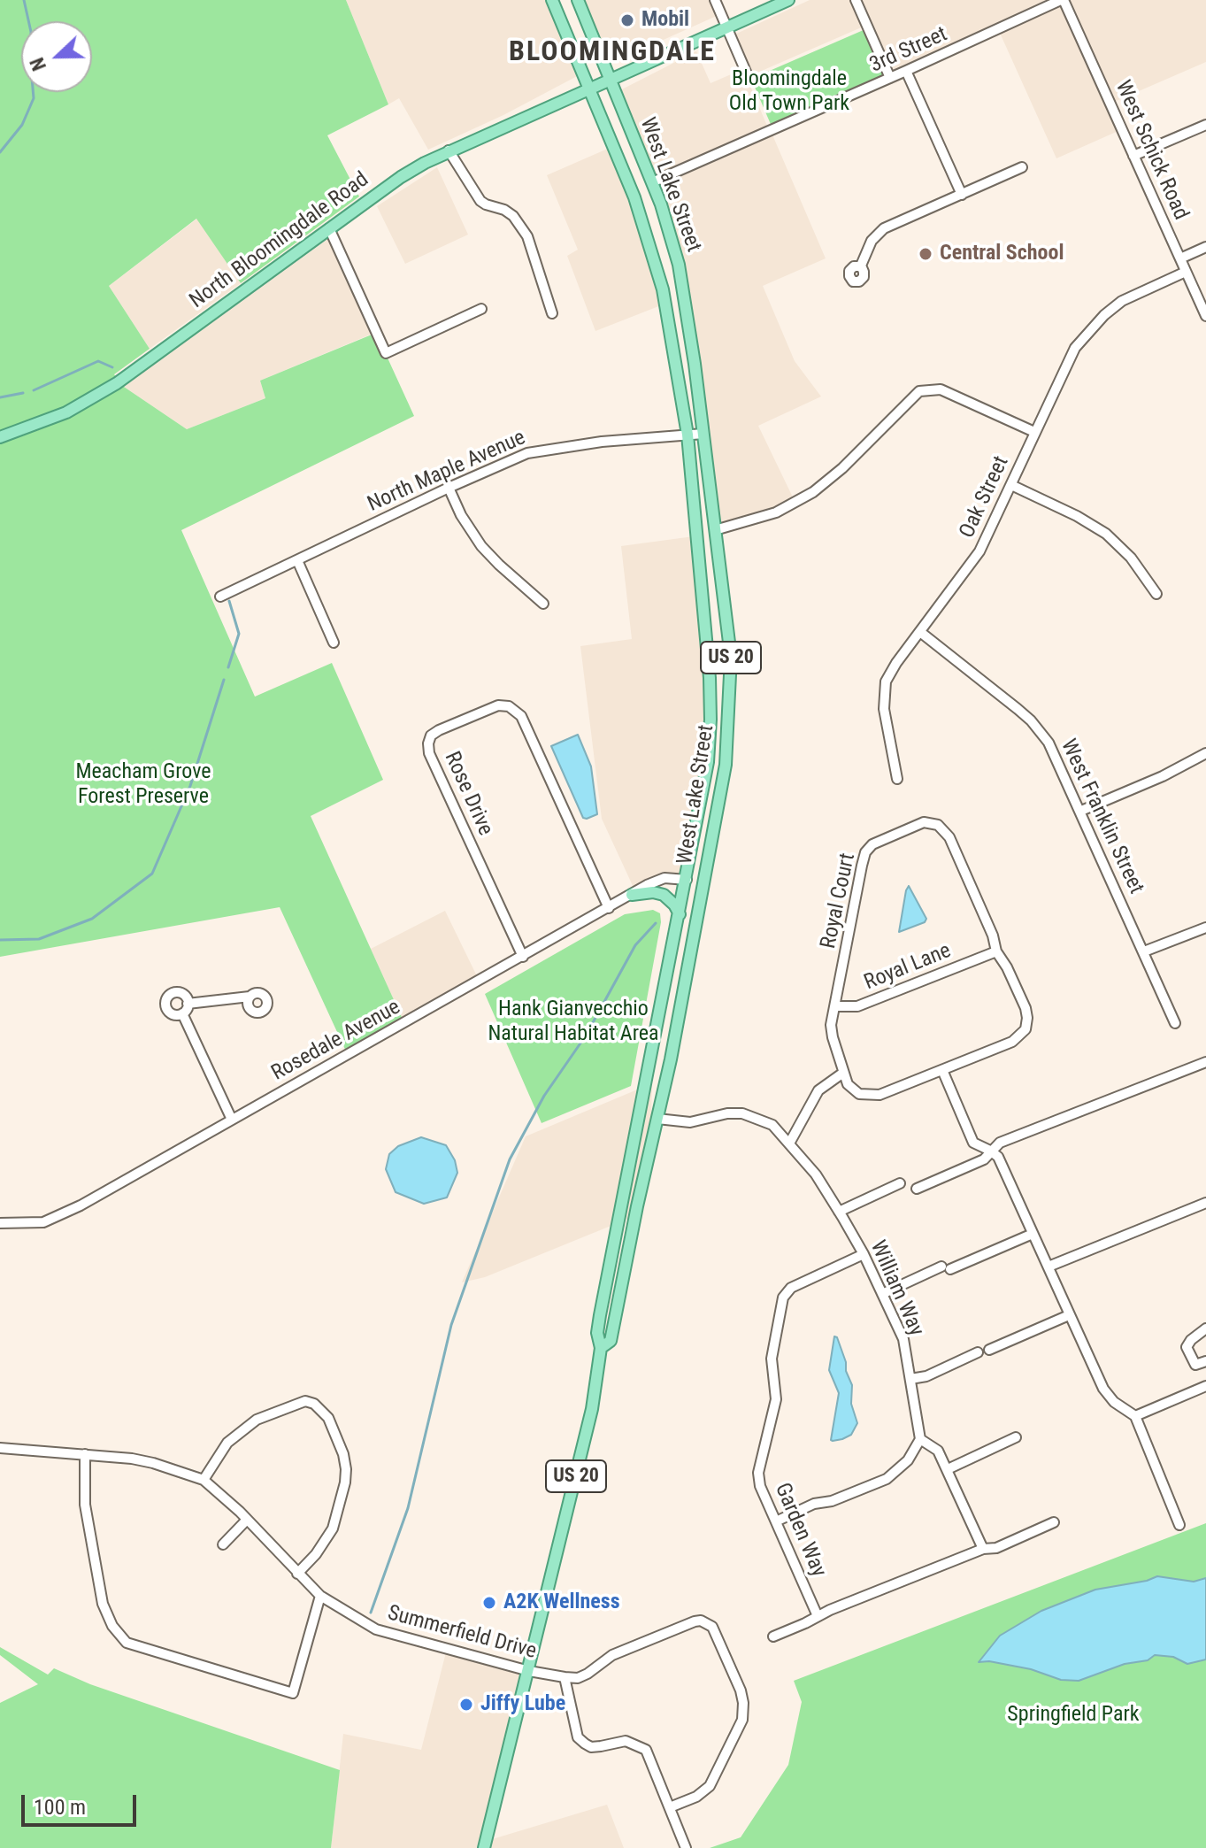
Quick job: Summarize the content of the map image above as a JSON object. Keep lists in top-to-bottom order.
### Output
{
  "streets": {
    "main road": ["West Lake Street", "North Bloomingdale Road", "US 20"],
    "street": [
      "3rd Street",
      "West Schick Road",
      "North Maple Avenue",
      "Oak Street",
      "Rose Drive",
      "West Franklin Street",
      "Royal Court",
      "Royal Lane",
      "Rosedale Avenue",
      "William Way",
      "Garden Way",
      "Summerfield Drive"
    ]
  },
  "crossings": [
    ["3rd Street", "West Schick Road"],
    ["3rd Street", "West Lake Street"],
    ["West Schick Road", "Oak Street"],
    ["West Lake Street", "North Bloomingdale Road"],
    ["West Lake Street", "North Maple Avenue"],
    ["West Lake Street", "US 20"],
    ["West Lake Street", "Rosedale Avenue"],
    ["West Lake Street", "William Way"],
    ["West Lake Street", "Summerfield Drive"],
    ["North Bloomingdale Road", "US 20"],
    ["Oak Street", "West Franklin Street"],
    ["Rose Drive", "Rosedale Avenue"],
    ["Royal Court", "Royal Lane"],
    ["William Way", "Garden Way"]
  ],
  "districts": ["BLOOMINGDALE"],
  "parks": [
    "Bloomingdale Old Town Park",
    "Meacham Grove Forest Preserve",
    "Hank Gianvecchio Natural Habitat Area",
    "Springfield Park"
  ],
  "places": [
    "Mobil",
    "Central School",
    "A2K Wellness",
    "Jiffy Lube"
  ],
  "scale_bar": "100 m",
  "north": "left"
}
